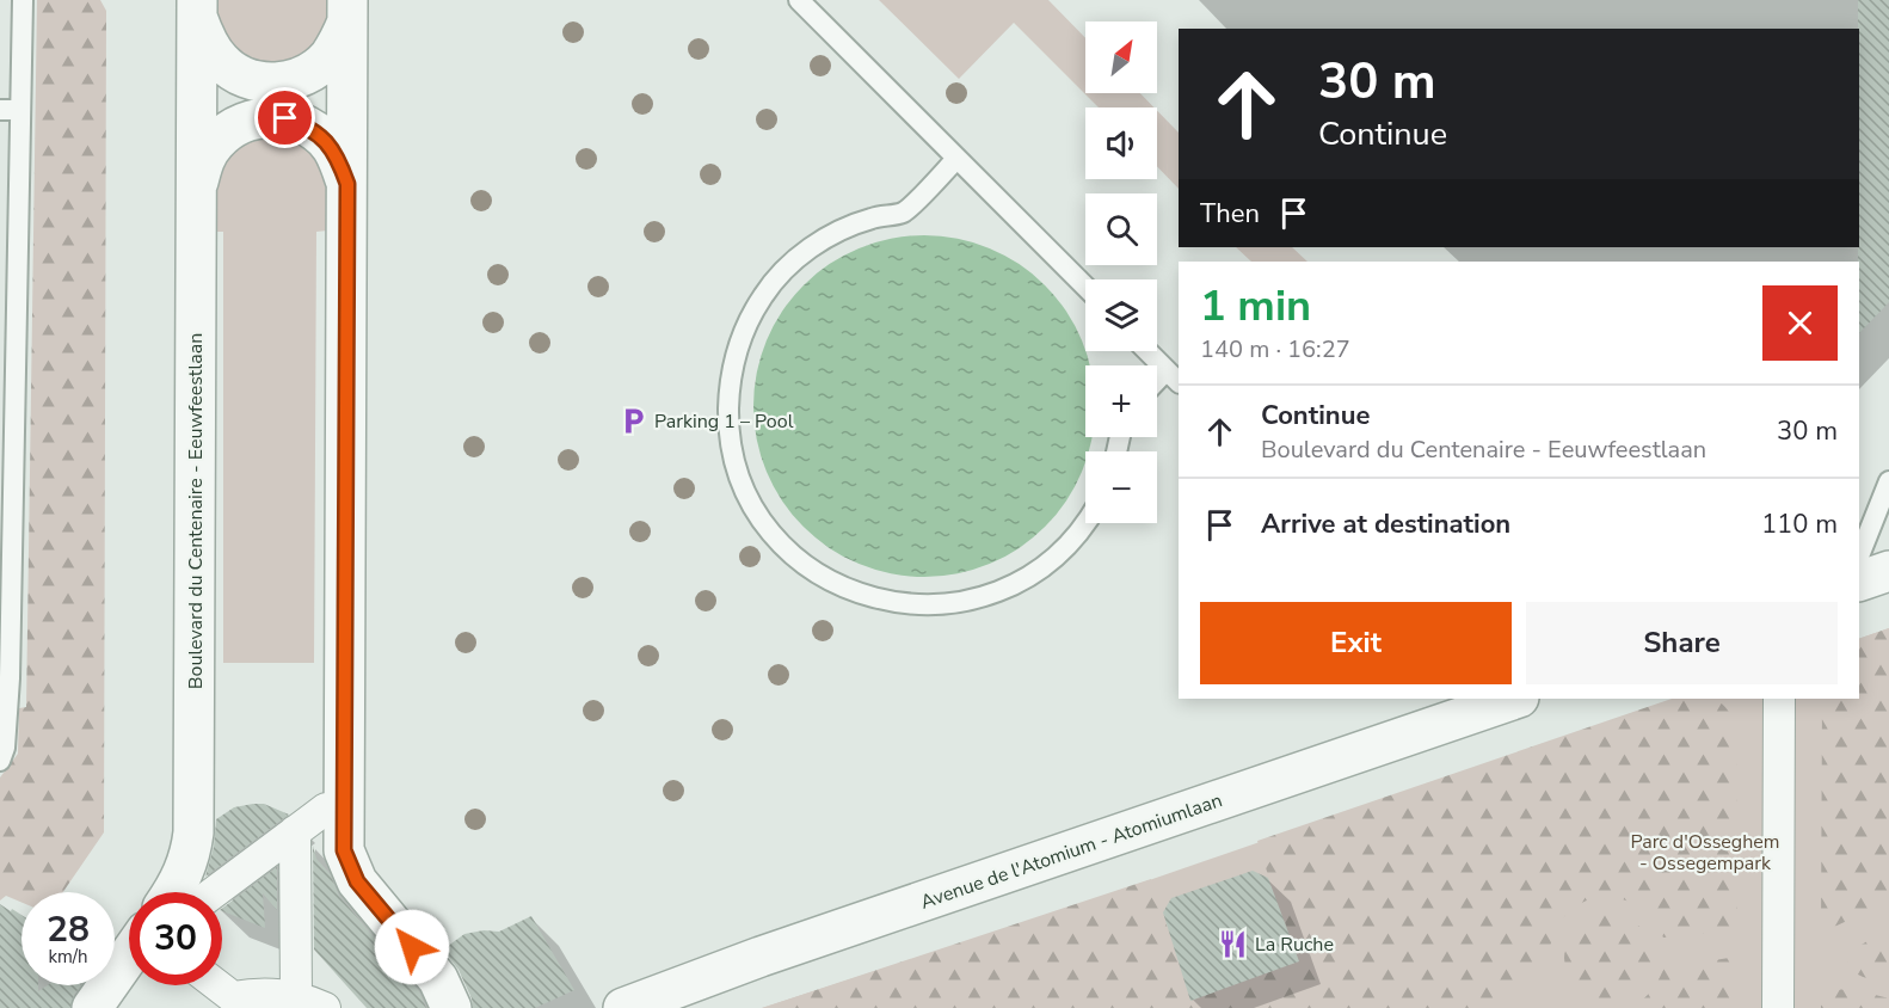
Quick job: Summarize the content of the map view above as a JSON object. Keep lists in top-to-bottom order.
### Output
{
  "streets": {
    "street": ["Boulevard du Centenaire - Eeuwfeestlaan", "Avenue de l'Atomium - Atomiumlaan"]
  },
  "parks": ["Parc d'Osseghem - Ossegempark"],
  "places": {
    "parking": ["Parking 1 – Pool"],
    "restaurant": ["La Ruche"]
  },
  "north": "top right",
  "page": {
    "map_buttons": ["+", "−"],
    "turn": ["30 m", "Continue"],
    "then": "Then",
    "heading": ["1 min", "140 m · 16:27"],
    "list": [
      {
        "name": "Continue",
        "note": "Boulevard du Centenaire - Eeuwfeestlaan",
        "value": "30 m"
      },
      {
        "name": "Arrive at destination",
        "value": "110 m"
      }
    ],
    "buttons": ["Exit", "Share"],
    "speed": "28 km/h",
    "limit": "30"
  }
}
